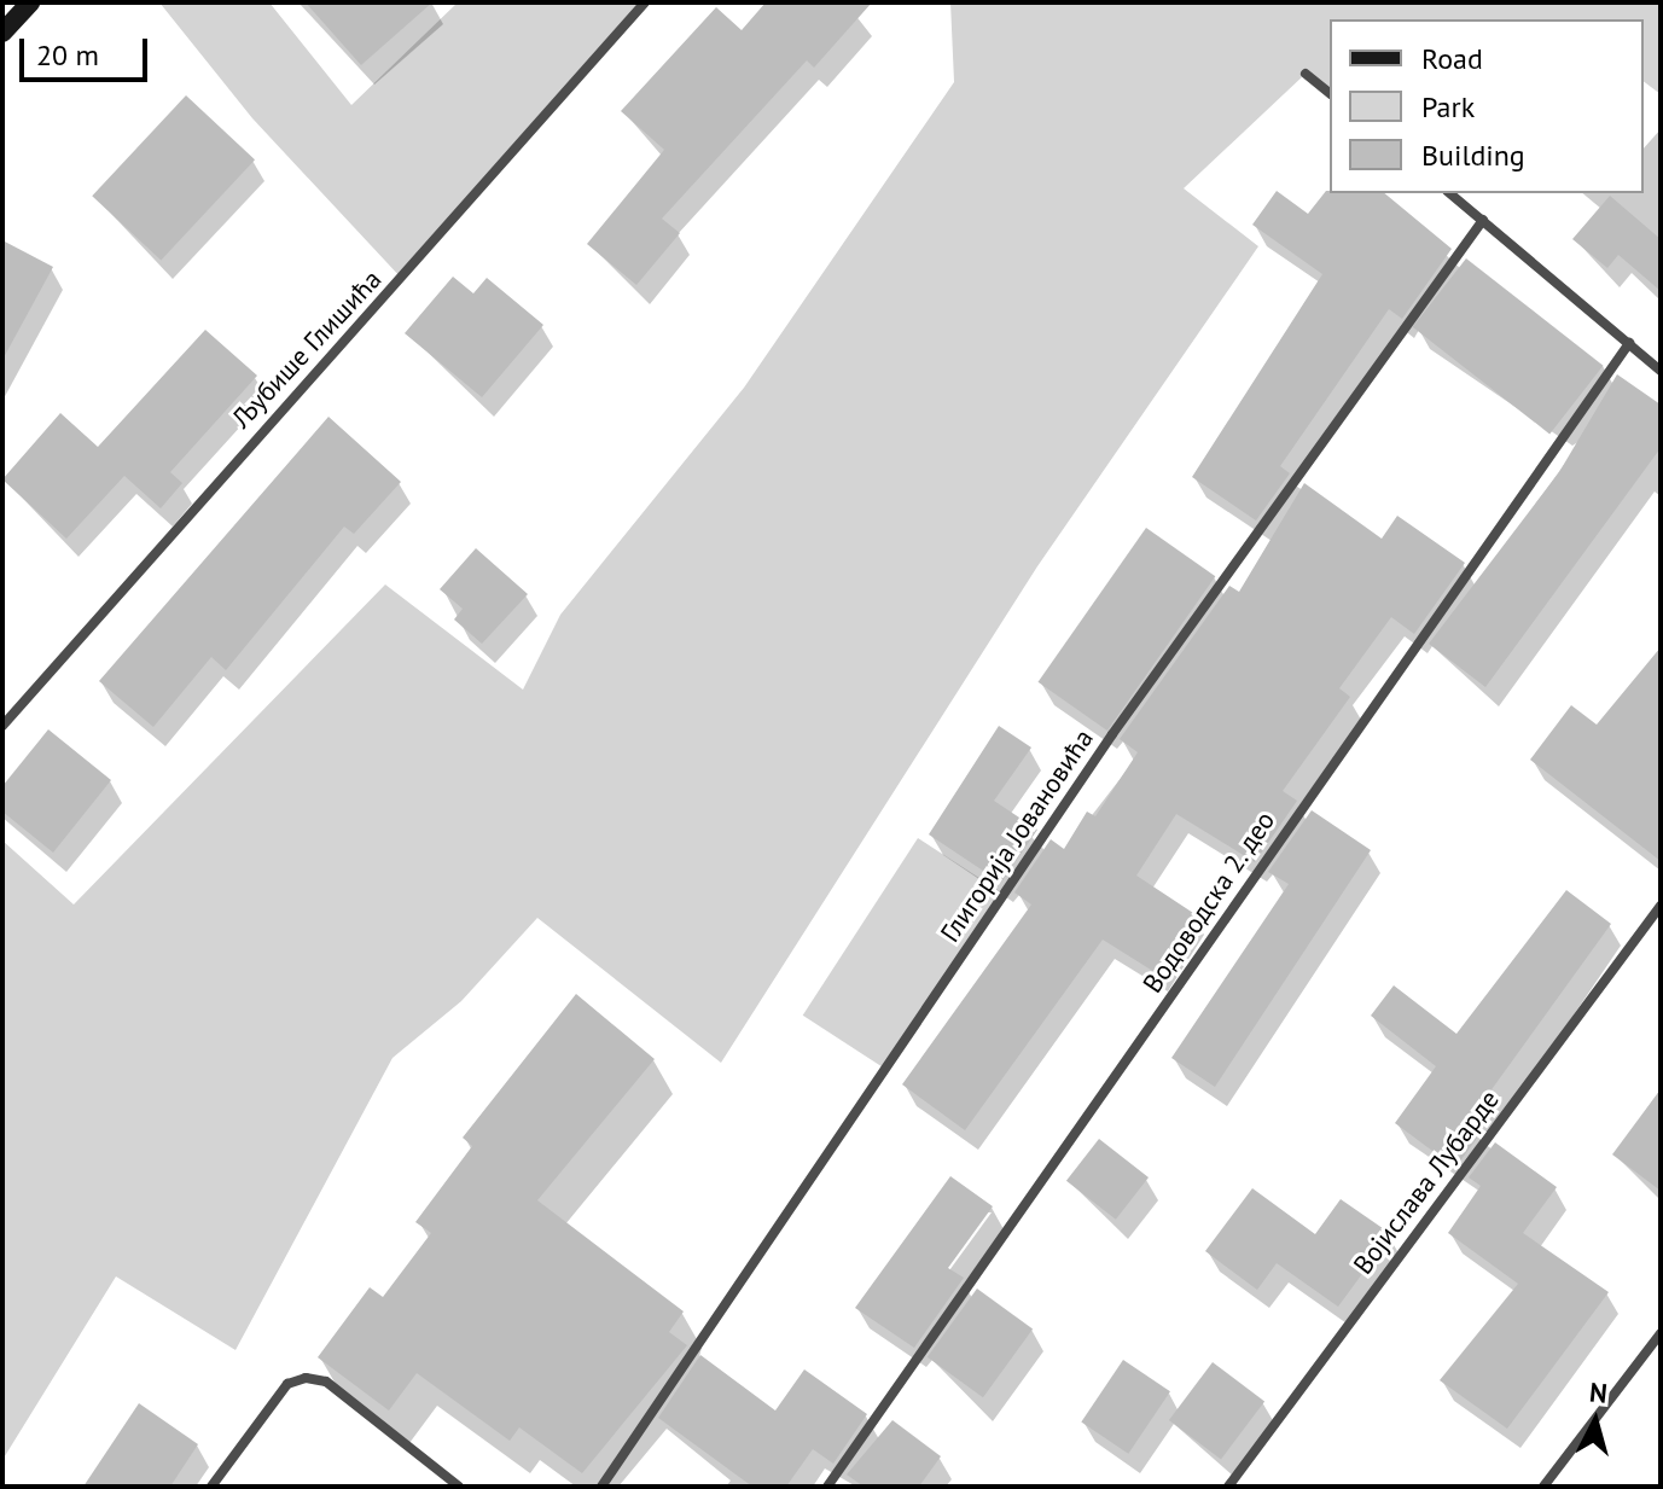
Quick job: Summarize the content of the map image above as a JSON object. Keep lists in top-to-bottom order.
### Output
{
  "streets": {
    "street": [
      "Љубише Глишића",
      "Глигорија Јовановића",
      "Водоводска 2. део",
      "Војислава Лубарде"
    ]
  },
  "legend": ["Road", "Park", "Building"],
  "scale_bar": "20 m",
  "north": "top"
}
